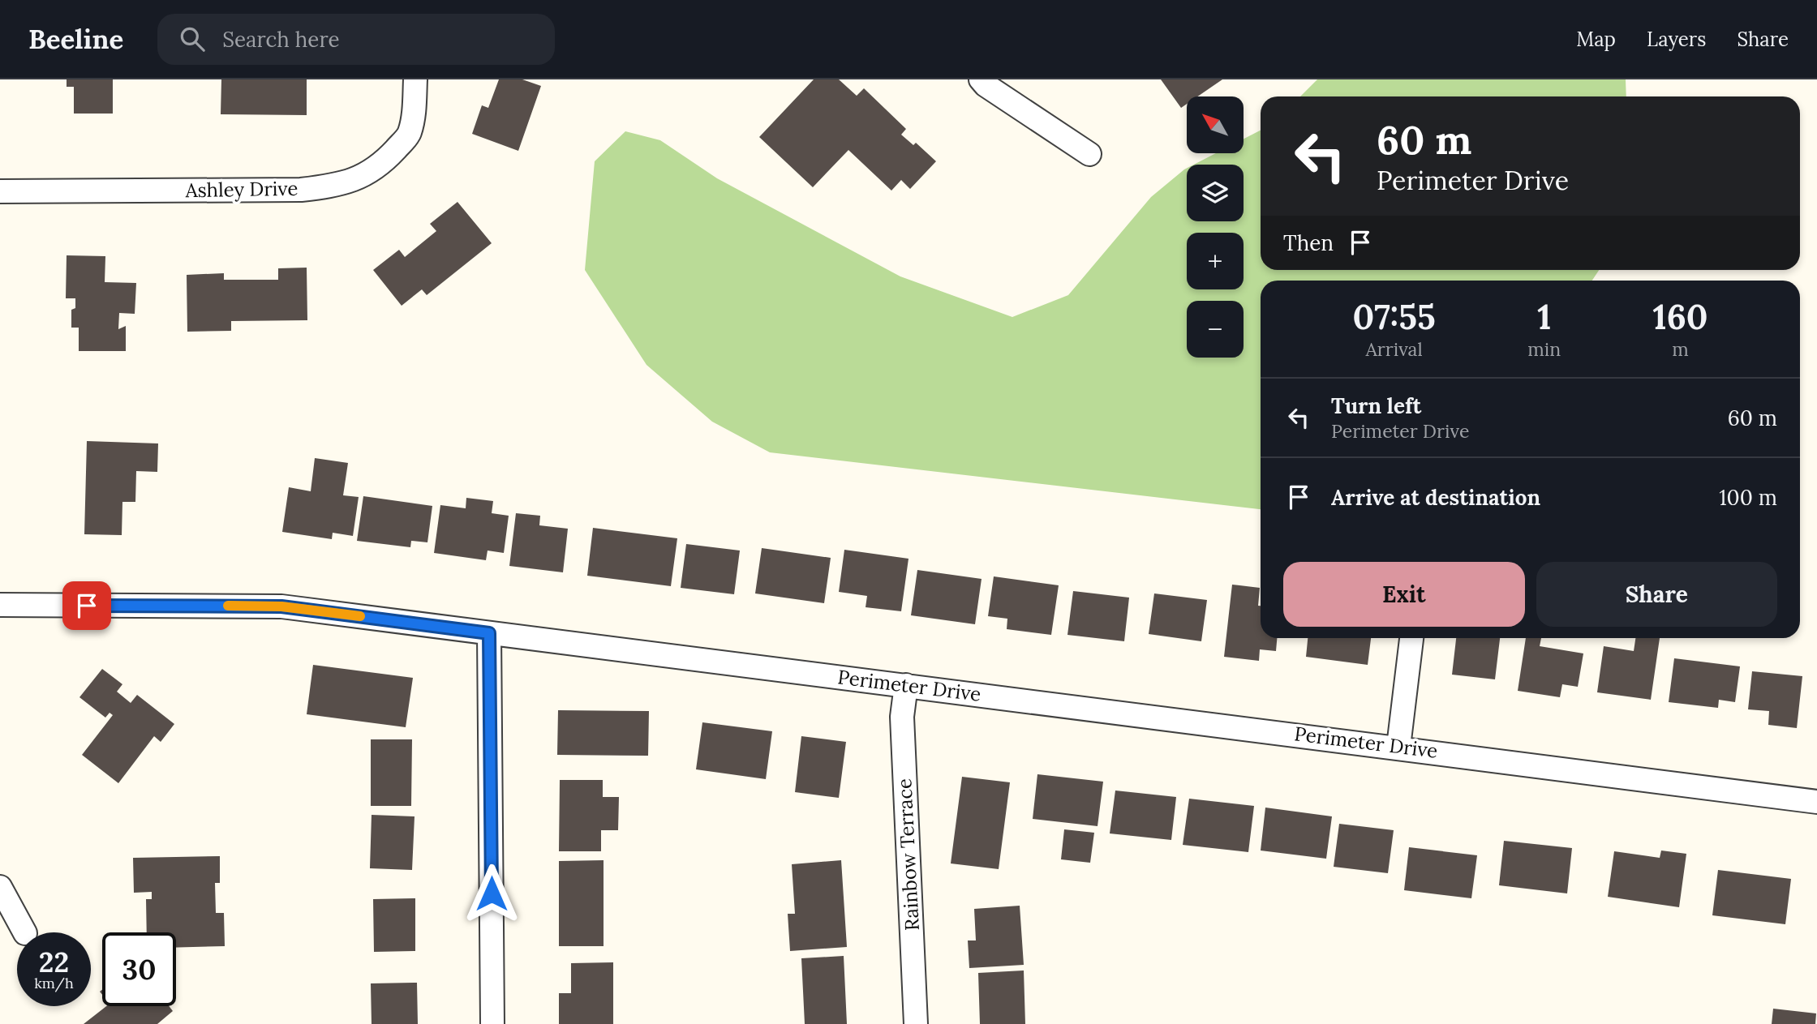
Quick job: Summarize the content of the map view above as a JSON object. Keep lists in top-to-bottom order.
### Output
{
  "streets": {
    "street": ["Ashley Drive", "Perimeter Drive", "Rainbow Terrace"]
  },
  "crossings": [
    ["Perimeter Drive", "Rainbow Terrace"]
  ],
  "north": "top left",
  "page": {
    "header": "Beeline",
    "search": "Search here",
    "nav": ["Map", "Layers", "Share"],
    "map_buttons": ["+", "−"],
    "turn": ["60 m", "Perimeter Drive"],
    "then": "Then",
    "eta": [
      "07:55",
      "Arrival",
      "1",
      "min",
      "160",
      "m"
    ],
    "list": [
      {
        "name": "Turn left",
        "note": "Perimeter Drive",
        "value": "60 m"
      },
      {
        "name": "Arrive at destination",
        "value": "100 m"
      }
    ],
    "buttons": ["Exit", "Share"],
    "speed": "22 km/h",
    "limit": "30"
  }
}
